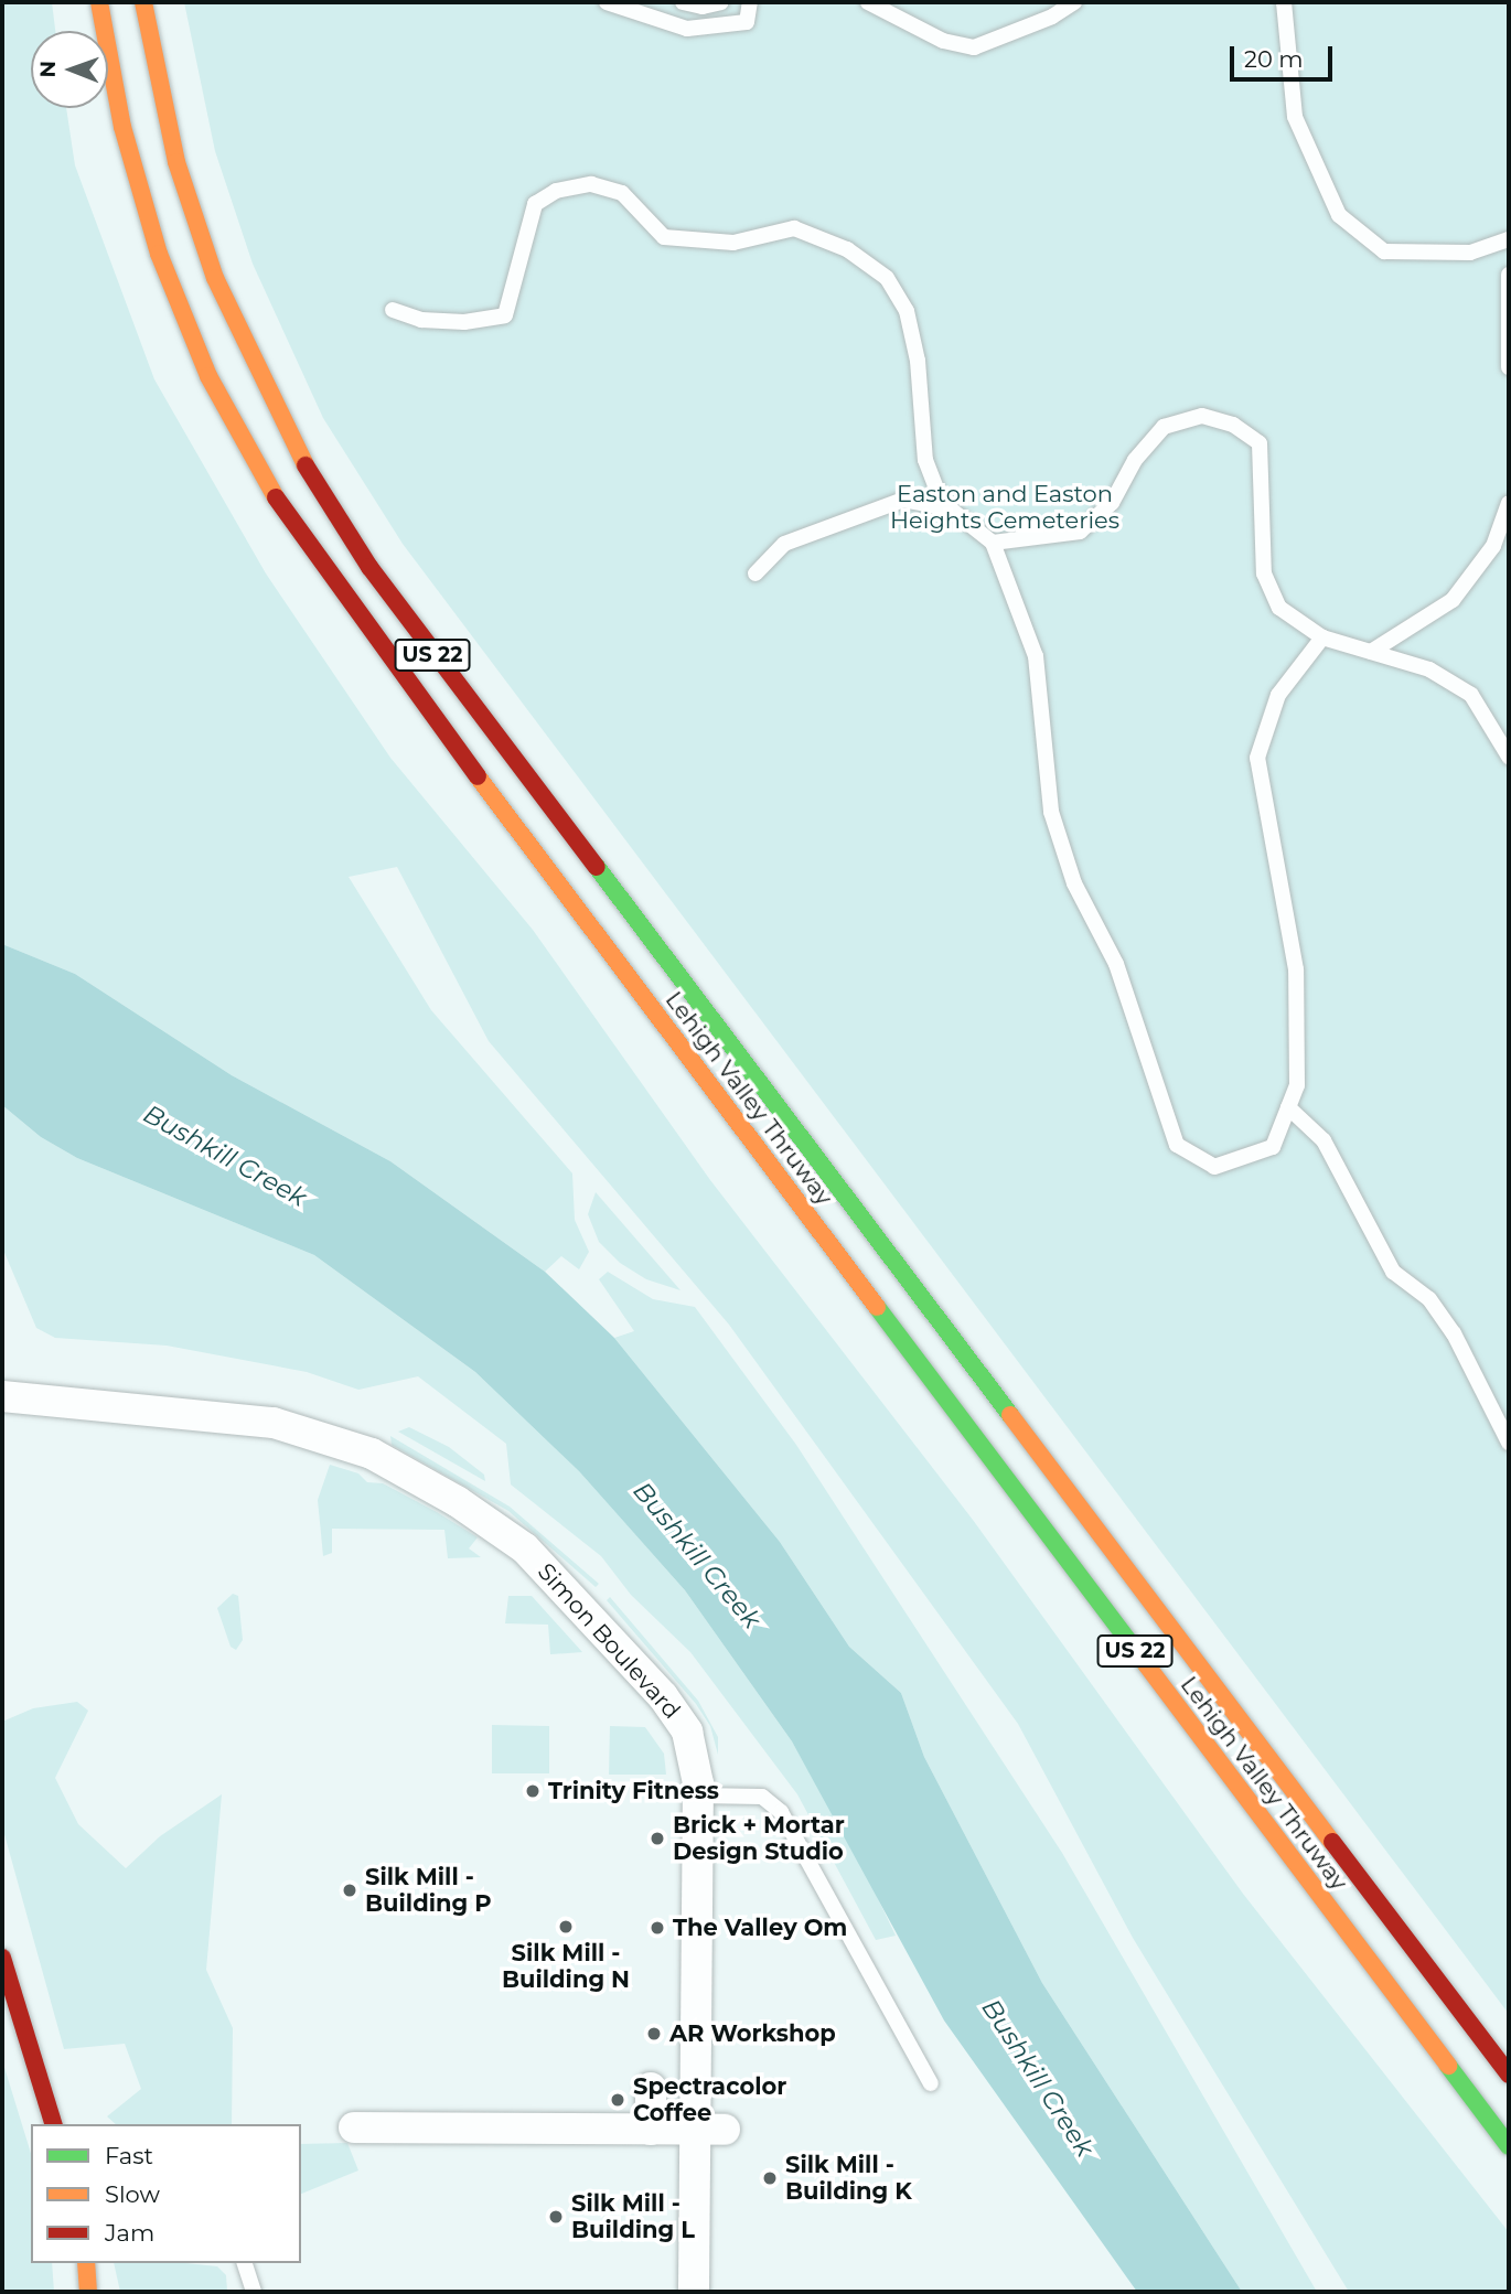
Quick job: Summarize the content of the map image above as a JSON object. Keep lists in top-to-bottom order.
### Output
{
  "streets": {
    "main road": ["US 22", "Lehigh Valley Thruway"],
    "street": ["Simon Boulevard"]
  },
  "water": ["Bushkill Creek"],
  "parks": ["Easton and Easton Heights Cemeteries"],
  "places": [
    "Trinity Fitness",
    "Brick + Mortar Design Studio",
    "Silk Mill - Building P",
    "Silk Mill - Building N",
    "The Valley Om",
    "AR Workshop",
    "Spectracolor Coffee",
    "Silk Mill - Building K",
    "Silk Mill - Building L"
  ],
  "legend": ["Fast", "Slow", "Jam"],
  "scale_bar": "20 m",
  "north": "left"
}
